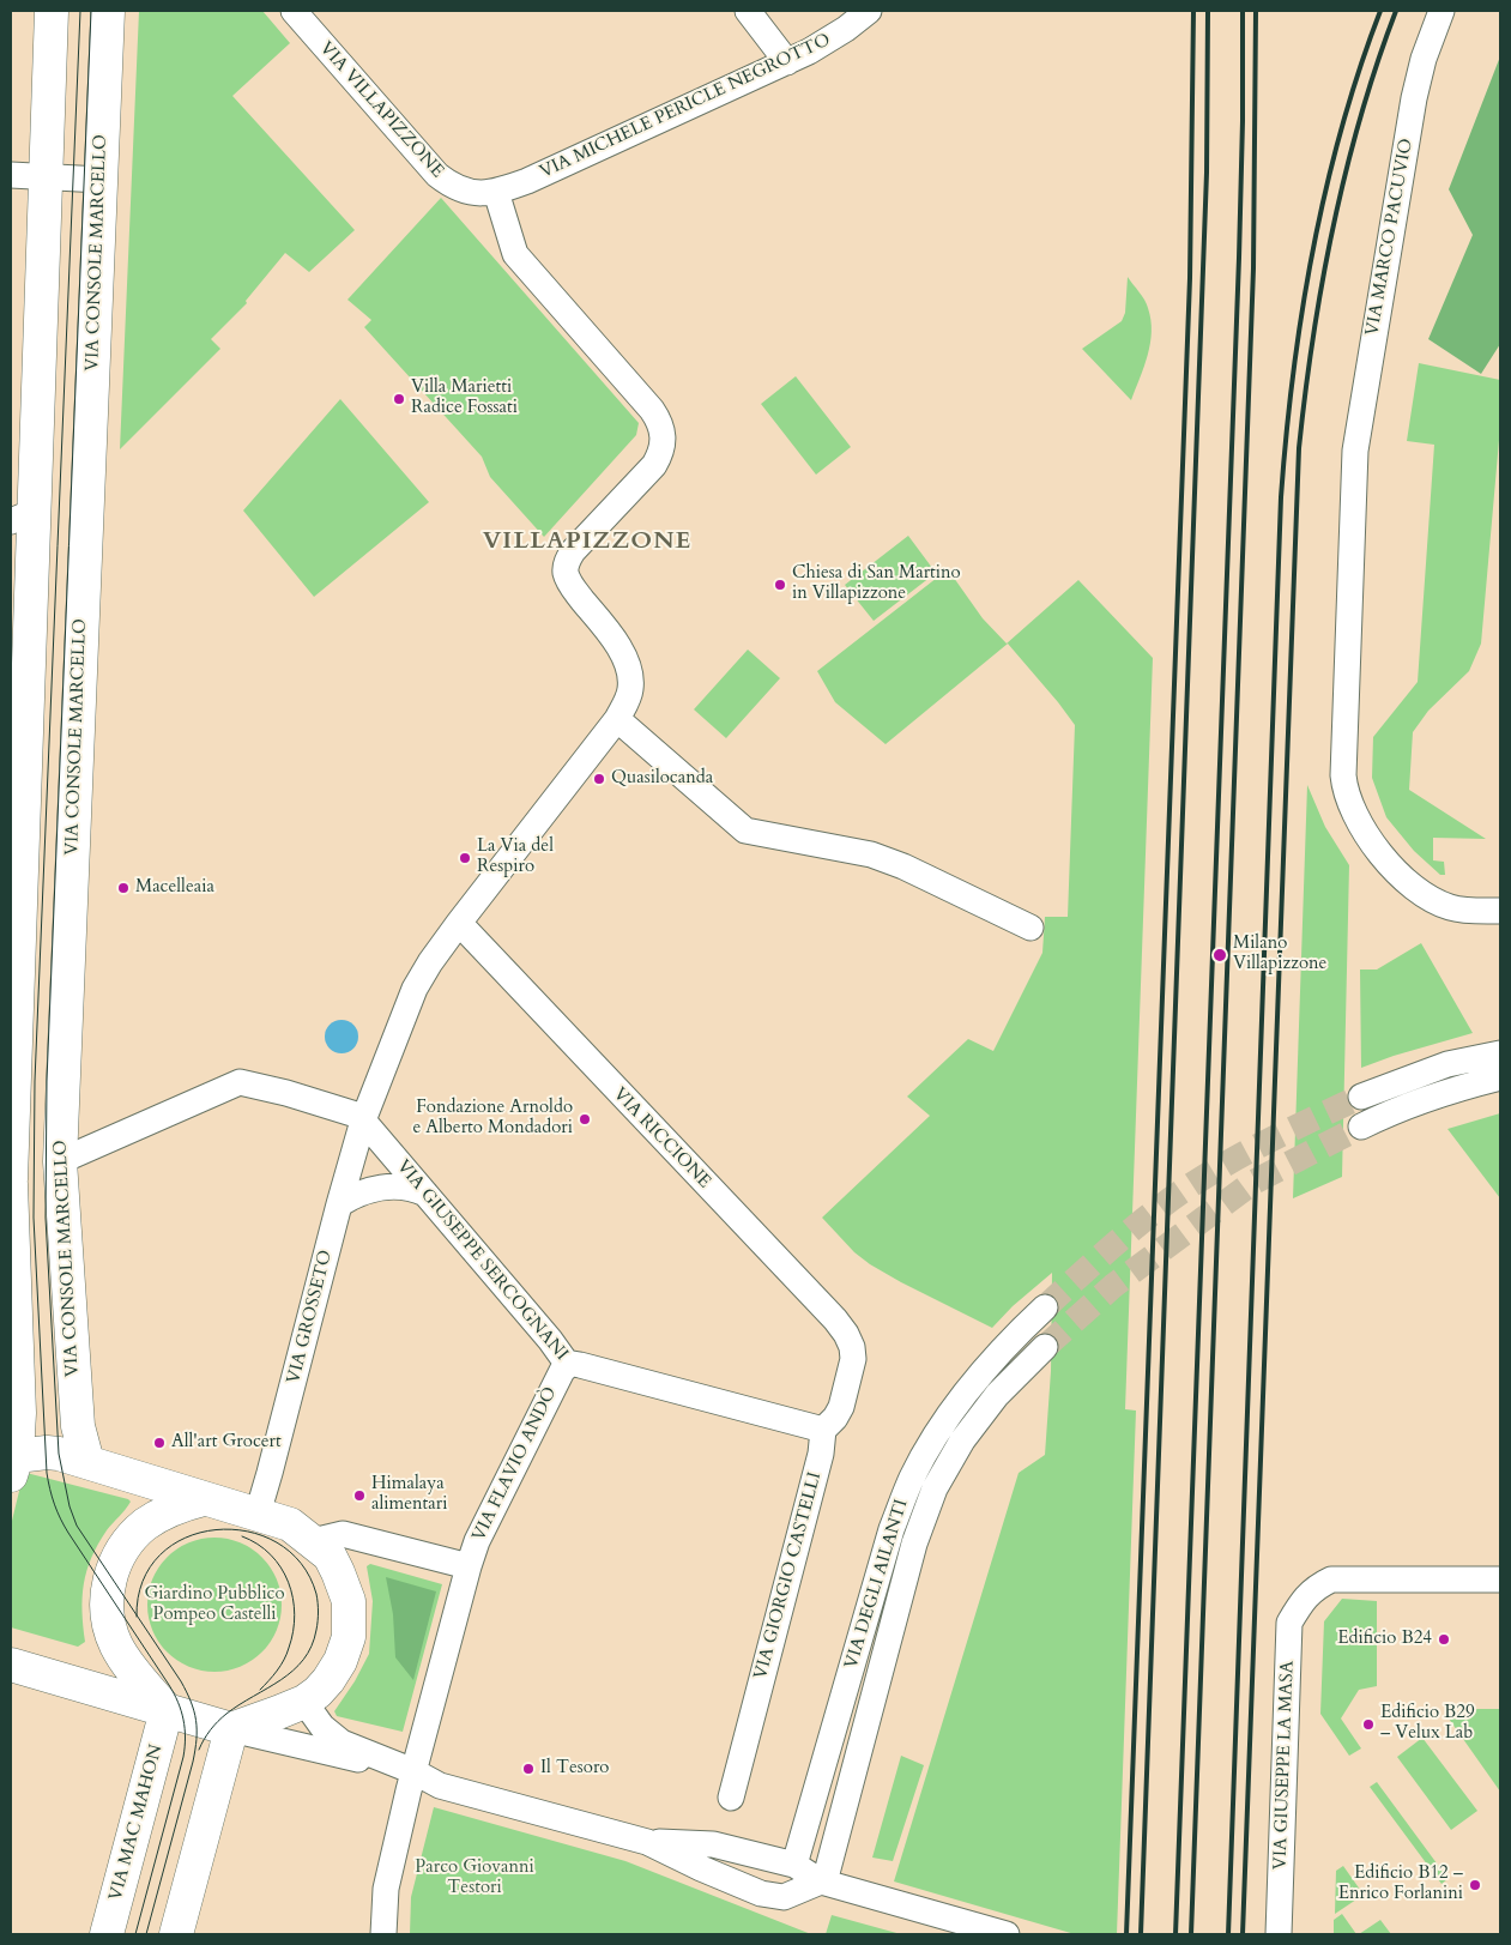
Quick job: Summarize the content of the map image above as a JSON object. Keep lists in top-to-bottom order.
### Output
{
  "streets": {
    "main road": ["VIA CONSOLE MARCELLO", "VIA MAC MAHON"],
    "street": [
      "VIA MICHELE PERICLE NEGROTTO",
      "VIA VILLAPIZZONE",
      "VIA MARCO PACUVIO",
      "VIA RICCIONE",
      "VIA GIUSEPPE SERCOGNANI",
      "VIA GROSSETO",
      "VIA FLAVIO ANDÒ",
      "VIA GIORGIO CASTELLI",
      "VIA DEGLI AILANTI",
      "VIA GIUSEPPE LA MASA"
    ]
  },
  "crossings": [
    ["VIA MICHELE PERICLE NEGROTTO", "VIA VILLAPIZZONE"],
    ["VIA MICHELE PERICLE NEGROTTO", "VIA GROSSETO"],
    ["VIA VILLAPIZZONE", "VIA GROSSETO"],
    ["VIA RICCIONE", "VIA GROSSETO"],
    ["VIA RICCIONE", "VIA GIORGIO CASTELLI"],
    ["VIA GIUSEPPE SERCOGNANI", "VIA GROSSETO"],
    ["VIA GIUSEPPE SERCOGNANI", "VIA FLAVIO ANDÒ"],
    ["VIA GIUSEPPE SERCOGNANI", "VIA GIORGIO CASTELLI"]
  ],
  "districts": ["VILLAPIZZONE"],
  "parks": ["Giardino Pubblico Pompeo Castelli", "Parco Giovanni Testori"],
  "places": [
    "Villa Marietti Radice Fossati",
    "Chiesa di San Martino in Villapizzone",
    "Quasilocanda",
    "La Via del Respiro",
    "Macelleaia",
    "Milano Villapizzone",
    "Fondazione Arnoldo e Alberto Mondadori",
    "All'art Grocert",
    "Himalaya alimentari",
    "Edificio B24",
    "Edificio B29 – Velux Lab",
    "Il Tesoro",
    "Edificio B12 – Enrico Forlanini"
  ]
}
